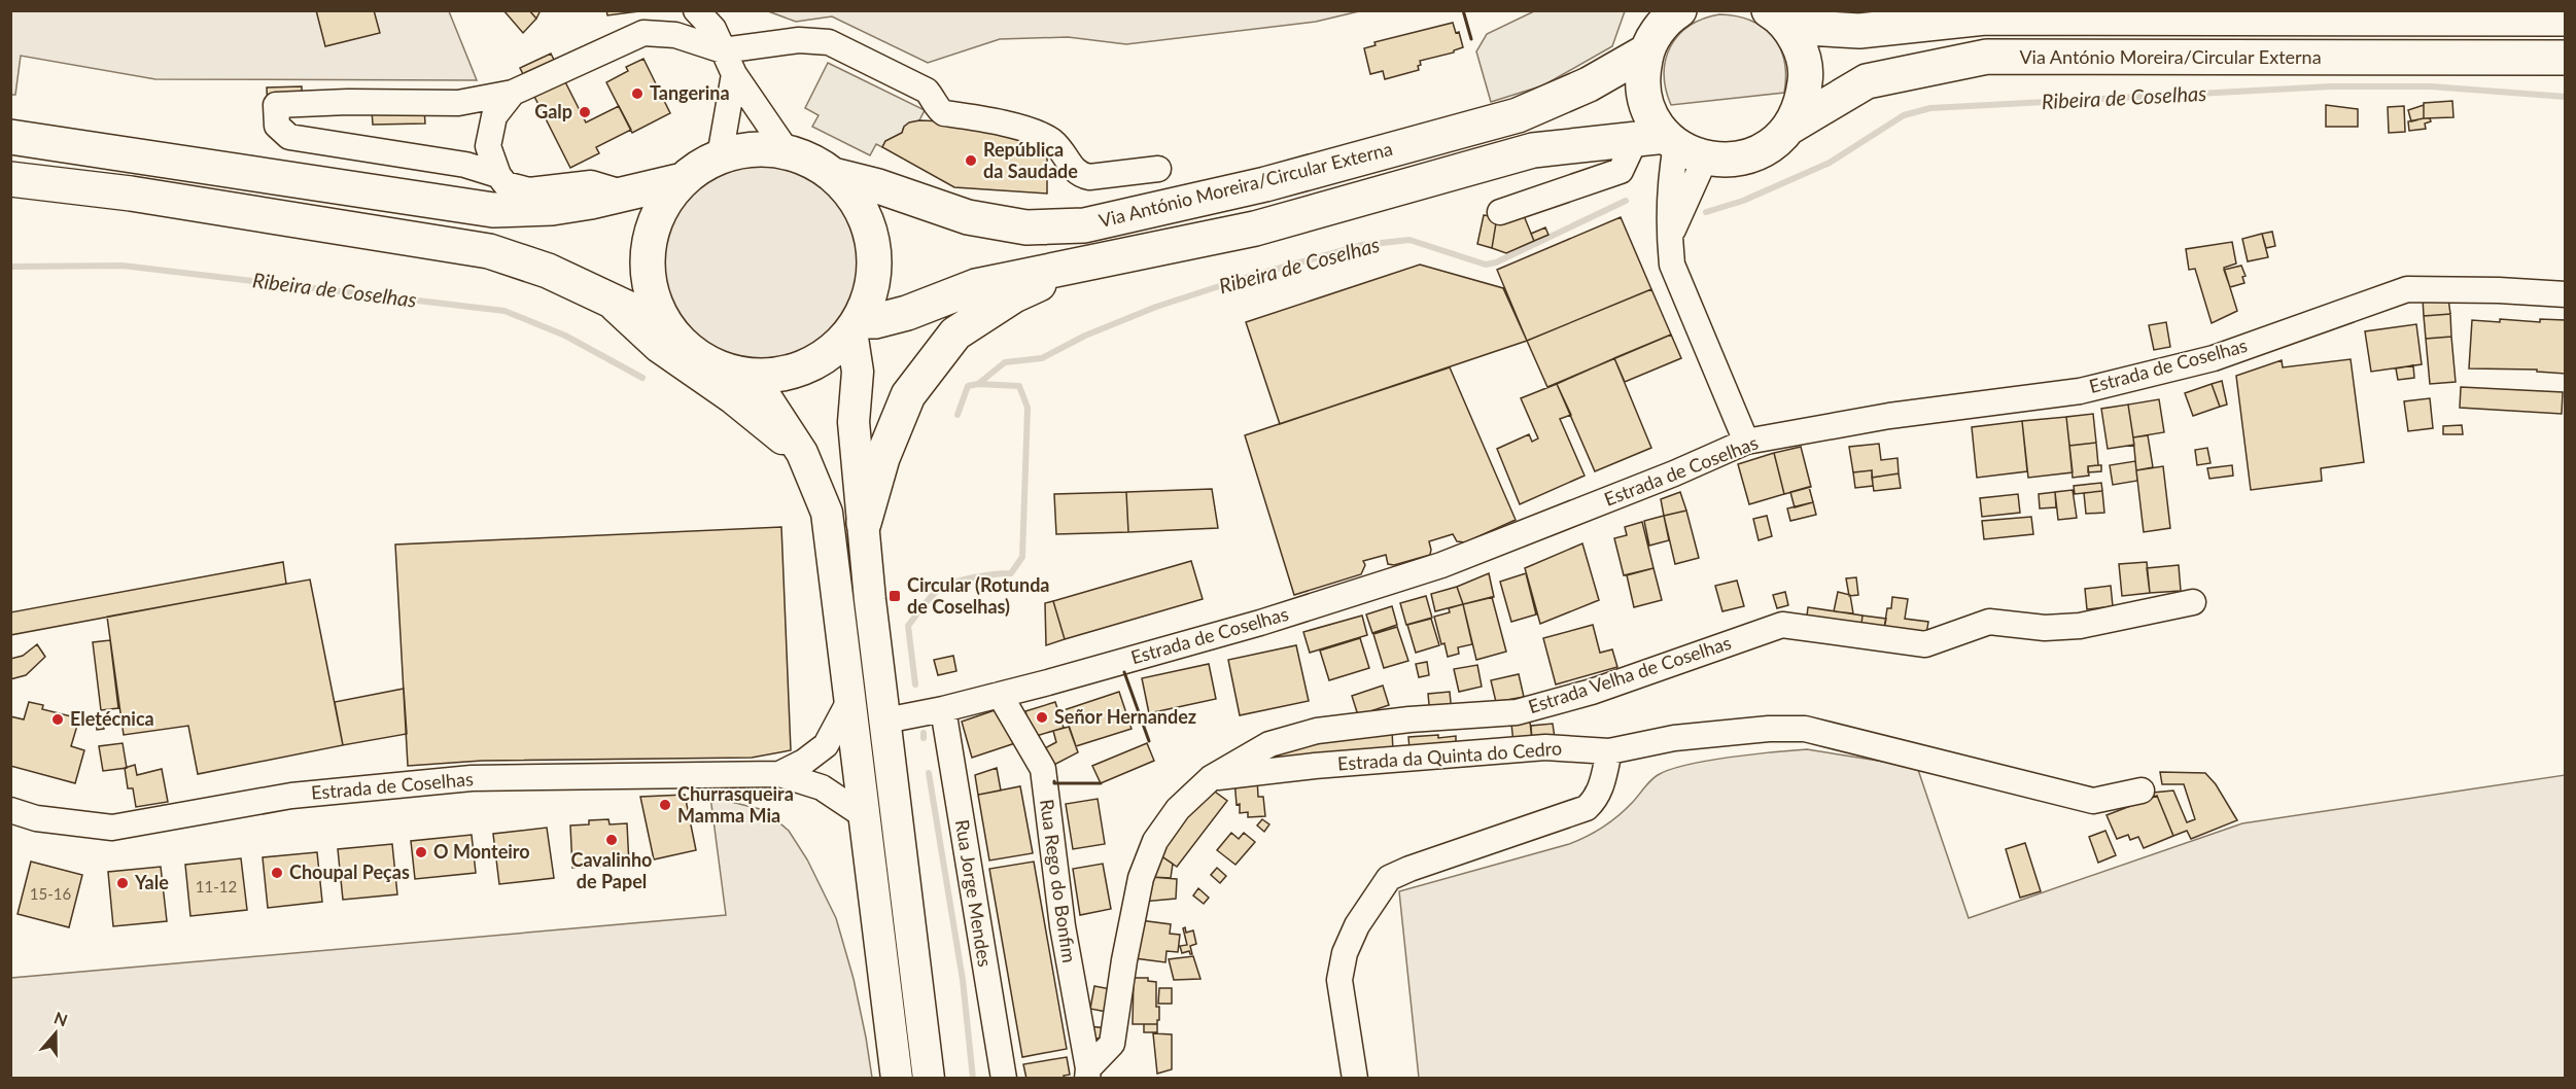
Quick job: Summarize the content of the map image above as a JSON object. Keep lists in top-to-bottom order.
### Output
{
  "streets": {
    "highway": ["Via António Moreira/Circular Externa"],
    "street": [
      "Estrada de Coselhas",
      "Estrada Velha de Coselhas",
      "Estrada da Quinta do Cedro",
      "Rua Rego do Bonfim",
      "Rua Jorge Mendes"
    ]
  },
  "crossings": [
    ["Estrada de Coselhas", "Rua Rego do Bonfim"],
    ["Estrada de Coselhas", "Rua Jorge Mendes"],
    ["Estrada Velha de Coselhas", "Estrada da Quinta do Cedro"],
    ["Estrada Velha de Coselhas", "Rua Rego do Bonfim"]
  ],
  "water": ["Ribeira de Coselhas"],
  "places": {
    "other": [
      "Tangerina",
      "Galp",
      "República da Saudade",
      "Señor Hernandez",
      "Eletécnica",
      "Churrasqueira Mamma Mia",
      "Cavalinho de Papel",
      "O Monteiro",
      "Choupal Peças",
      "Yale"
    ],
    "transit": ["Circular (Rotunda de Coselhas)"]
  },
  "house_numbers": ["11-12", "15-16"],
  "north": "top"
}
